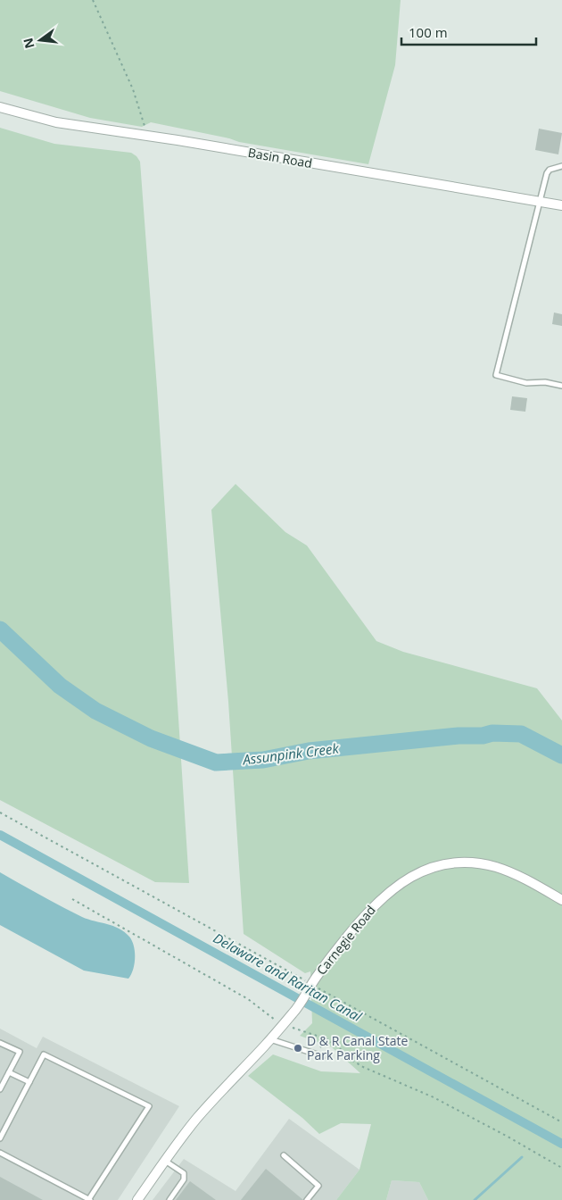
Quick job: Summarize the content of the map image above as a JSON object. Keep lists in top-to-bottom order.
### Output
{
  "streets": {
    "street": ["Basin Road", "Carnegie Road"]
  },
  "water": ["Assunpink Creek", "Delaware and Raritan Canal"],
  "places": ["D & R Canal State Park Parking"],
  "scale_bar": "100 m",
  "north": "left"
}
